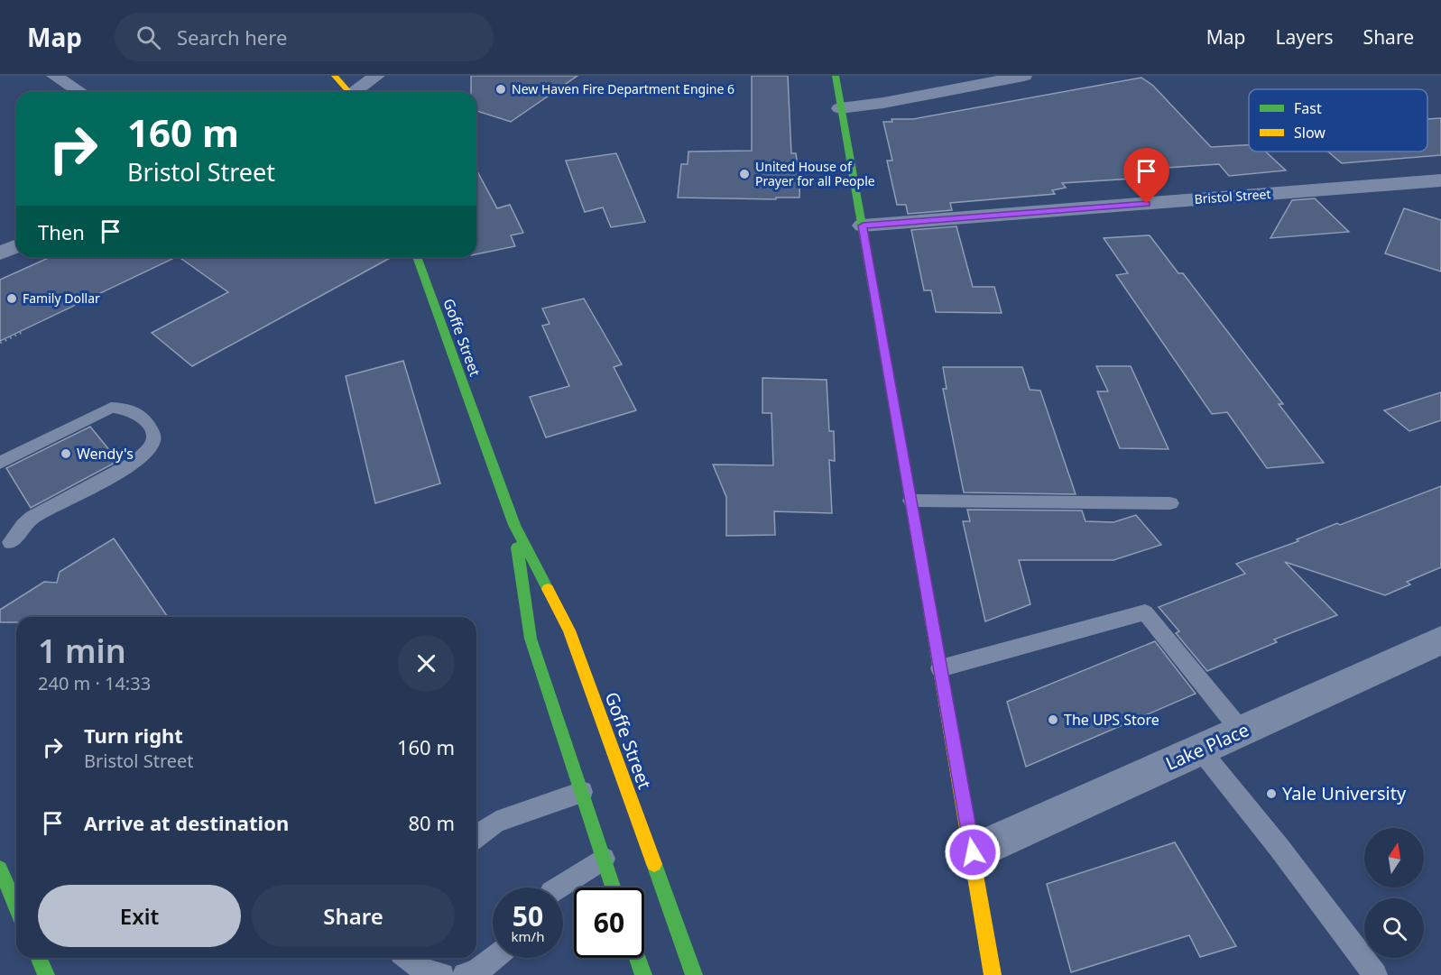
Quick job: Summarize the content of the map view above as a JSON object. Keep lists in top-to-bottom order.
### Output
{
  "streets": {
    "main road": ["Goffe Street"],
    "street": ["Bristol Street", "Lake Place"]
  },
  "places": [
    "New Haven Fire Department Engine 6",
    "United House of Prayer for all People",
    "Family Dollar",
    "Wendy's",
    "The UPS Store",
    "Yale University"
  ],
  "legend": ["Fast", "Slow"],
  "north": "top",
  "page": {
    "header": "Map",
    "search": "Search here",
    "nav": ["Map", "Layers", "Share"],
    "turn": ["160 m", "Bristol Street"],
    "then": "Then",
    "heading": ["1 min", "240 m · 14:33"],
    "list": [
      {
        "name": "Turn right",
        "note": "Bristol Street",
        "value": "160 m"
      },
      {
        "name": "Arrive at destination",
        "value": "80 m"
      }
    ],
    "buttons": ["Exit", "Share"],
    "speed": "50 km/h",
    "limit": "60"
  }
}
